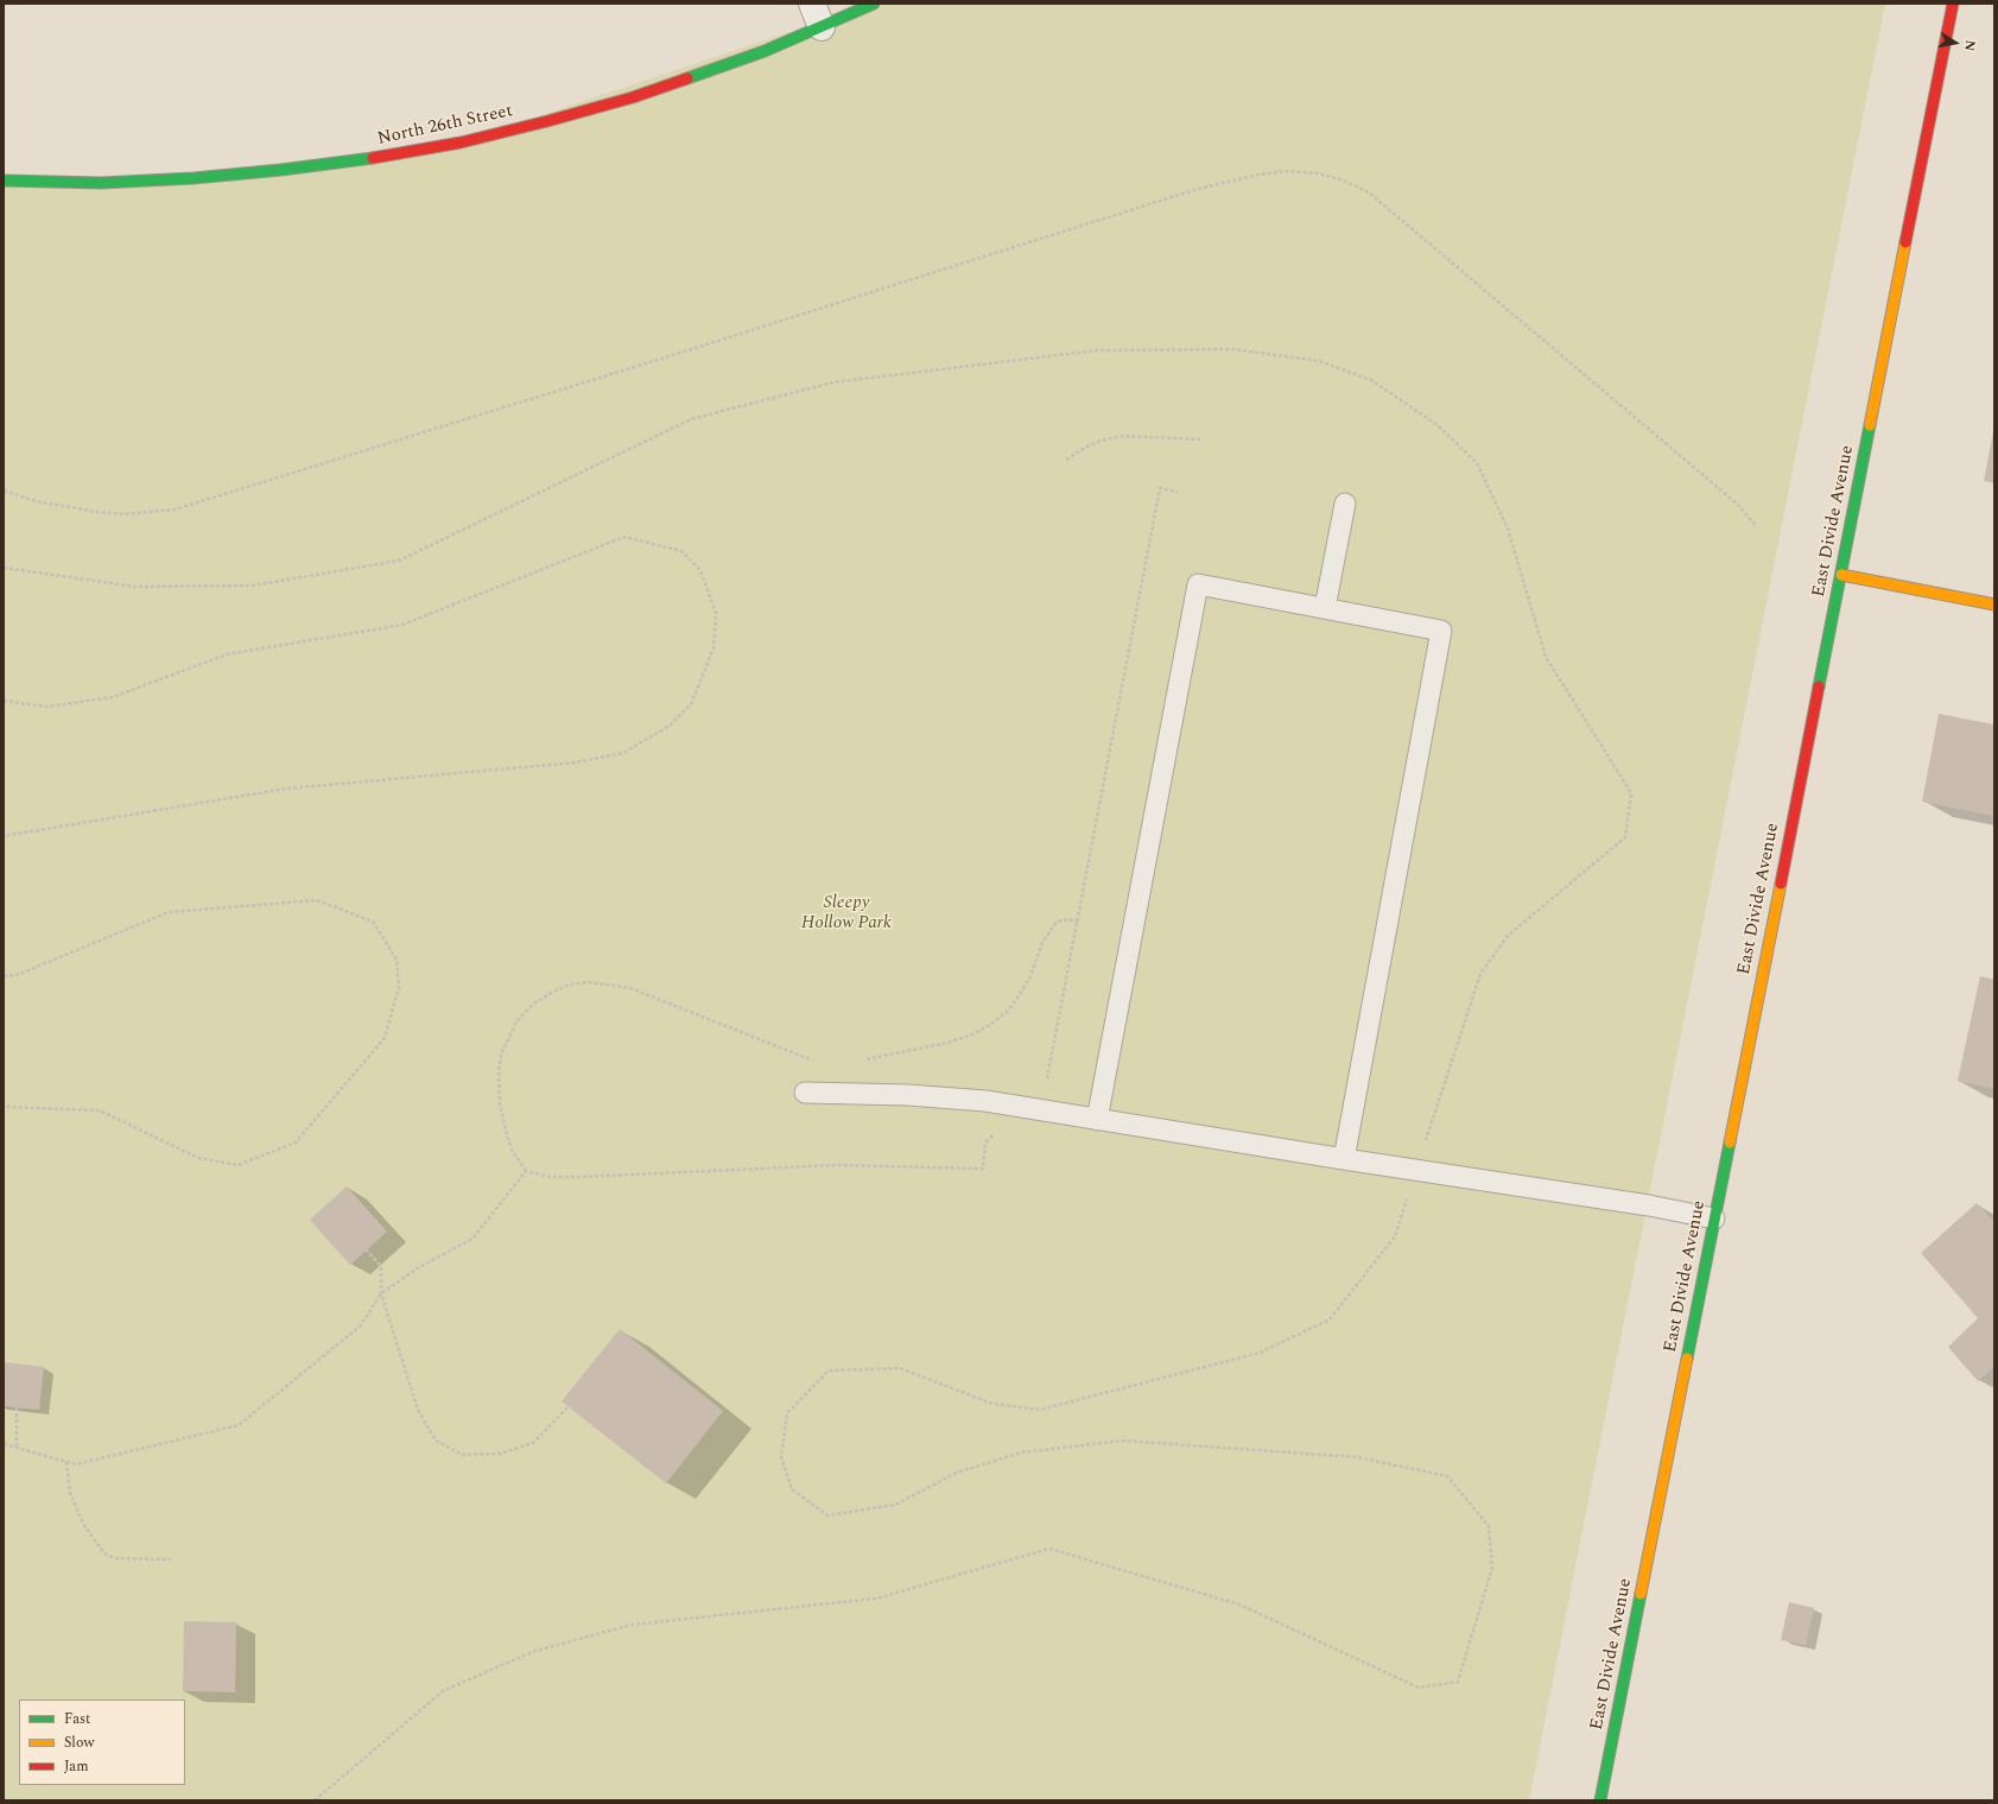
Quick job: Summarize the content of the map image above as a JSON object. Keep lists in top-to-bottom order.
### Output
{
  "streets": {
    "street": ["North 26th Street", "East Divide Avenue"]
  },
  "parks": ["Sleepy Hollow Park"],
  "legend": ["Fast", "Slow", "Jam"],
  "north": "right"
}
